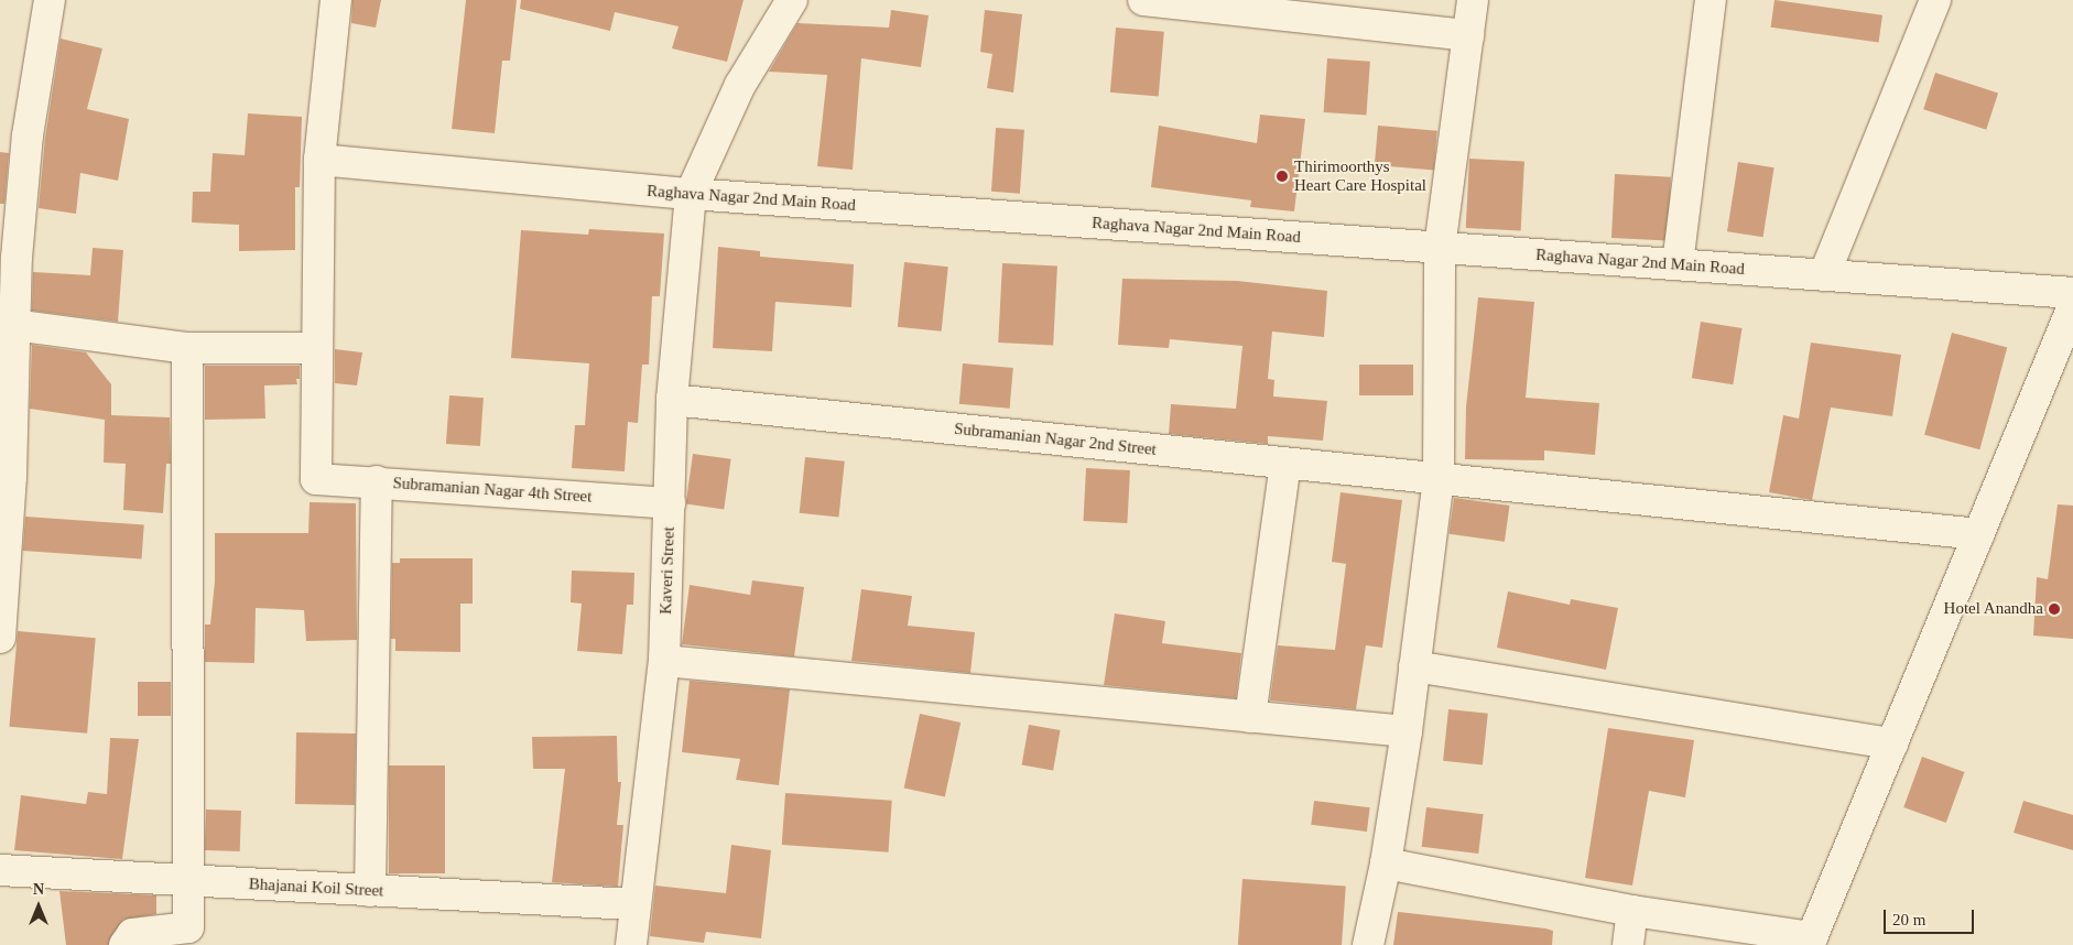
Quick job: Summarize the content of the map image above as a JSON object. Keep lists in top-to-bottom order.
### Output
{
  "streets": {
    "street": [
      "Raghava Nagar 2nd Main Road",
      "Subramanian Nagar 2nd Street",
      "Subramanian Nagar 4th Street",
      "Kaveri Street",
      "Bhajanai Koil Street"
    ]
  },
  "crossings": [
    ["Raghava Nagar 2nd Main Road", "Kaveri Street"],
    ["Subramanian Nagar 2nd Street", "Kaveri Street"],
    ["Subramanian Nagar 4th Street", "Kaveri Street"],
    ["Kaveri Street", "Bhajanai Koil Street"]
  ],
  "places": ["Thirimoorthys Heart Care Hospital", "Hotel Anandha"],
  "scale_bar": "20 m",
  "north": "top"
}
